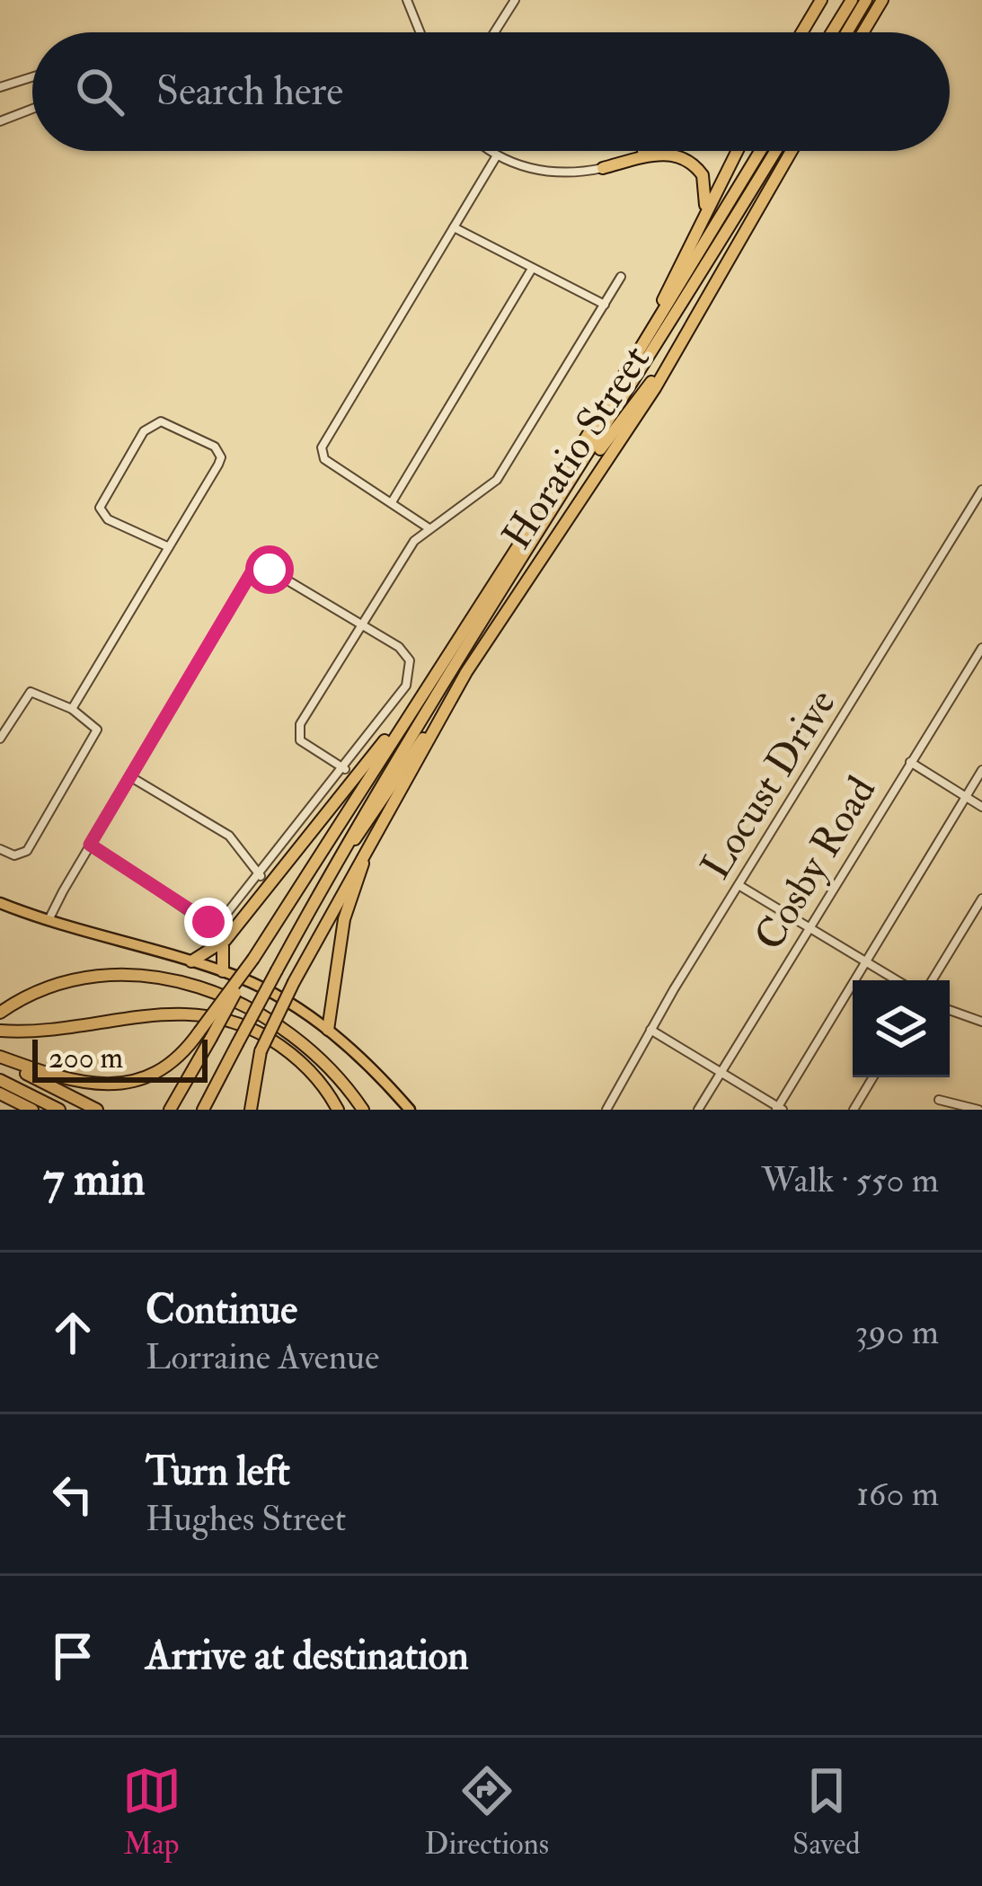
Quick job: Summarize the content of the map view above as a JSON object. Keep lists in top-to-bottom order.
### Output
{
  "streets": {
    "highway": ["Horatio Street"],
    "street": ["Locust Drive", "Cosby Road"]
  },
  "scale_bar": "200 m",
  "page": {
    "search": "Search here",
    "scale": "200 m",
    "heading": ["7 min", "Walk · 550 m"],
    "list": [
      ["Continue", "Lorraine Avenue", "390 m"],
      ["Turn left", "Hughes Street", "160 m"],
      "Arrive at destination"
    ],
    "nav": ["Map", "Directions", "Saved"]
  }
}
